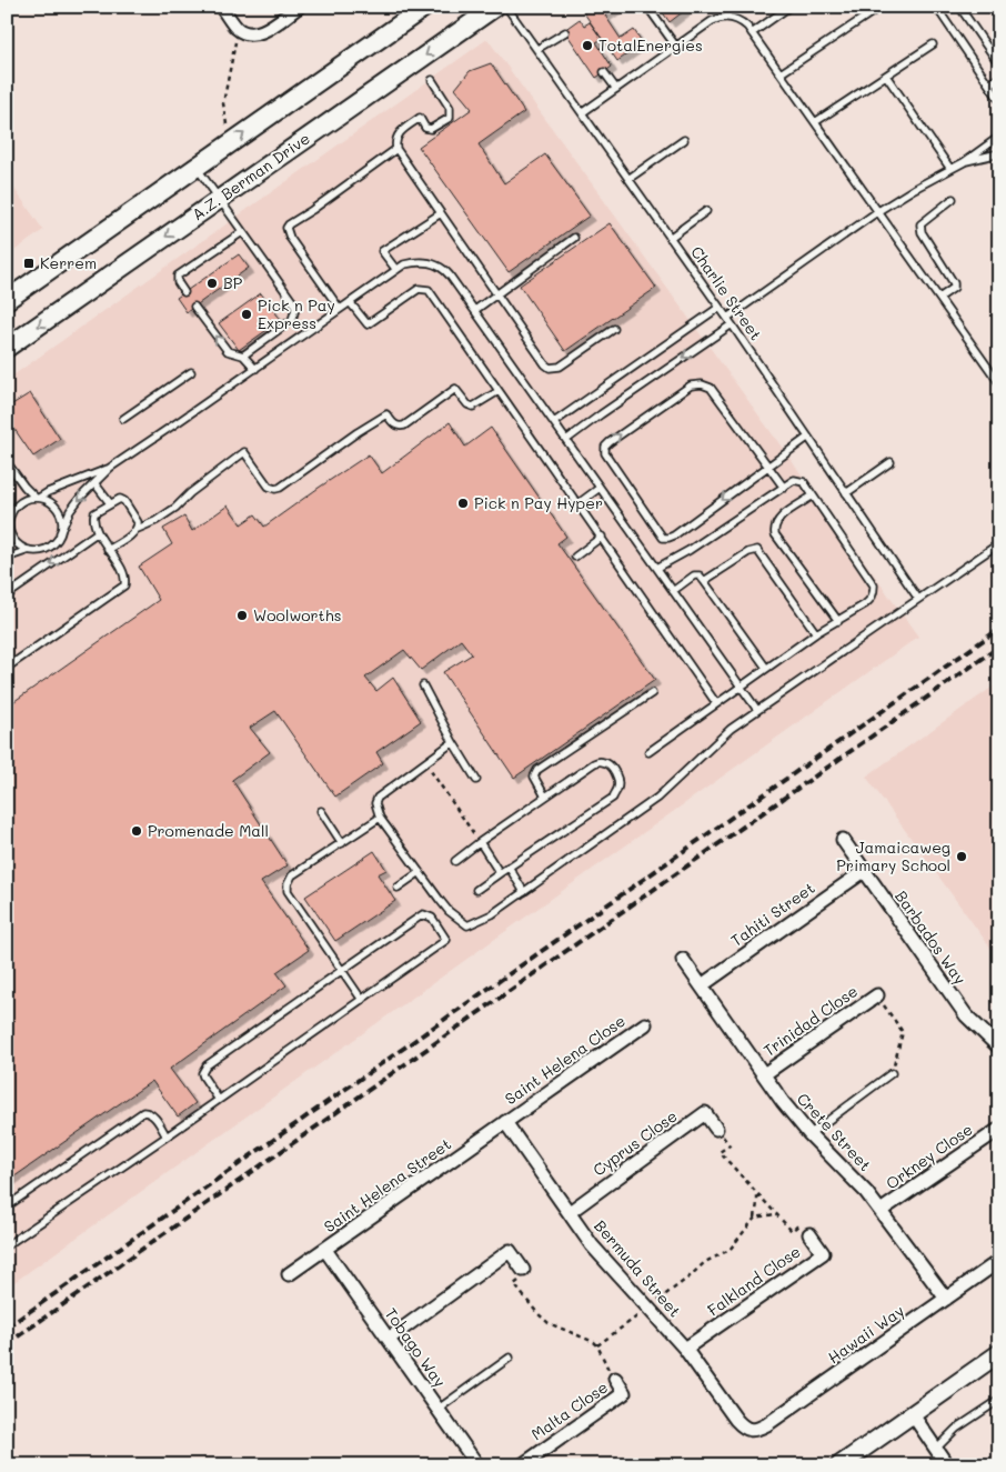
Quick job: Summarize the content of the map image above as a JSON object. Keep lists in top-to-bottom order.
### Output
{
  "streets": {
    "main road": ["A.Z. Berman Drive"],
    "street": [
      "Tahiti Street",
      "Barbados Way",
      "Trinidad Close",
      "Saint Helena Close",
      "Crete Street",
      "Cyprus Close",
      "Orkney Close",
      "Saint Helena Street",
      "Bermuda Street",
      "Falkland Close",
      "Hawaii Way",
      "Tobago Way",
      "Malta Close"
    ],
    "lane": ["Charlie Street"]
  },
  "crossings": [
    ["Tahiti Street", "Barbados Way"],
    ["Tahiti Street", "Crete Street"],
    ["Trinidad Close", "Crete Street"],
    ["Saint Helena Close", "Saint Helena Street"],
    ["Saint Helena Close", "Bermuda Street"],
    ["Crete Street", "Orkney Close"],
    ["Crete Street", "Hawaii Way"],
    ["Cyprus Close", "Bermuda Street"],
    ["Saint Helena Street", "Bermuda Street"],
    ["Saint Helena Street", "Tobago Way"],
    ["Bermuda Street", "Falkland Close"],
    ["Bermuda Street", "Hawaii Way"]
  ],
  "places": {
    "other": [
      "TotalEnergies",
      "BP",
      "Pick n Pay Express",
      "Pick n Pay Hyper",
      "Woolworths",
      "Promenade Mall",
      "Jamaicaweg Primary School"
    ],
    "transit": ["Kerrem"]
  }
}
